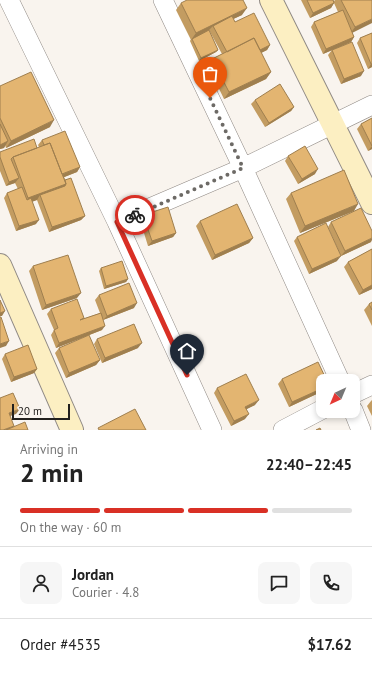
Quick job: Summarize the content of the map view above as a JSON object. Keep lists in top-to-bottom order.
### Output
{
  "scale_bar": "20 m",
  "north": "bottom left",
  "page": {
    "scale": "20 m",
    "heading": ["2 min", "Arriving in", "22:40–22:45"],
    "panel": [
      "Jordan",
      "Courier · 4.8",
      "Order #4535",
      "$17.62"
    ],
    "bar": "On the way · 60 m"
  }
}
